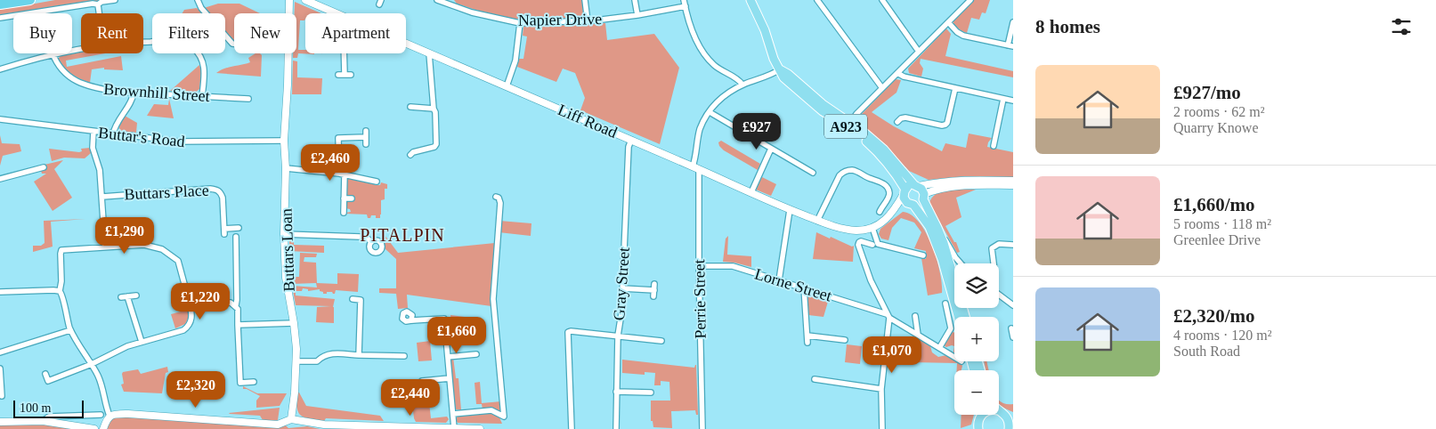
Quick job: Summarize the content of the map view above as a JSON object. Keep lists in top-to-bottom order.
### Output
{
  "streets": {
    "main road": ["A923"],
    "street": [
      "Napier Drive",
      "Brownhill Street",
      "Liff Road",
      "Buttar's Road",
      "Buttars Place",
      "Buttars Loan",
      "Gray Street",
      "Lorne Street",
      "Perrie Street"
    ]
  },
  "crossings": [
    ["Liff Road", "Gray Street"],
    ["Liff Road", "Perrie Street"],
    ["A923", "Perrie Street"],
    ["Buttar's Road", "Buttars Loan"],
    ["Lorne Street", "Perrie Street"]
  ],
  "districts": ["PITALPIN"],
  "scale_bar": "100 m",
  "page": {
    "heading": "8 homes",
    "chip": [
      "Buy",
      "Rent",
      "Filters",
      "New",
      "Apartment"
    ],
    "list": [
      {
        "name": "£927/mo",
        "note": "2 rooms · 62 m² · Quarry Knowe"
      },
      {
        "name": "£1,660/mo",
        "note": "5 rooms · 118 m² · Greenlee Drive"
      },
      {
        "name": "£2,320/mo",
        "note": "4 rooms · 120 m² · South Road"
      }
    ],
    "price": [
      "£927",
      "£2,460",
      "£1,290",
      "£1,220",
      "£1,660",
      "£1,070",
      "£2,320",
      "£2,440"
    ],
    "map_buttons": ["+", "−"],
    "scale": "100 m"
  }
}
